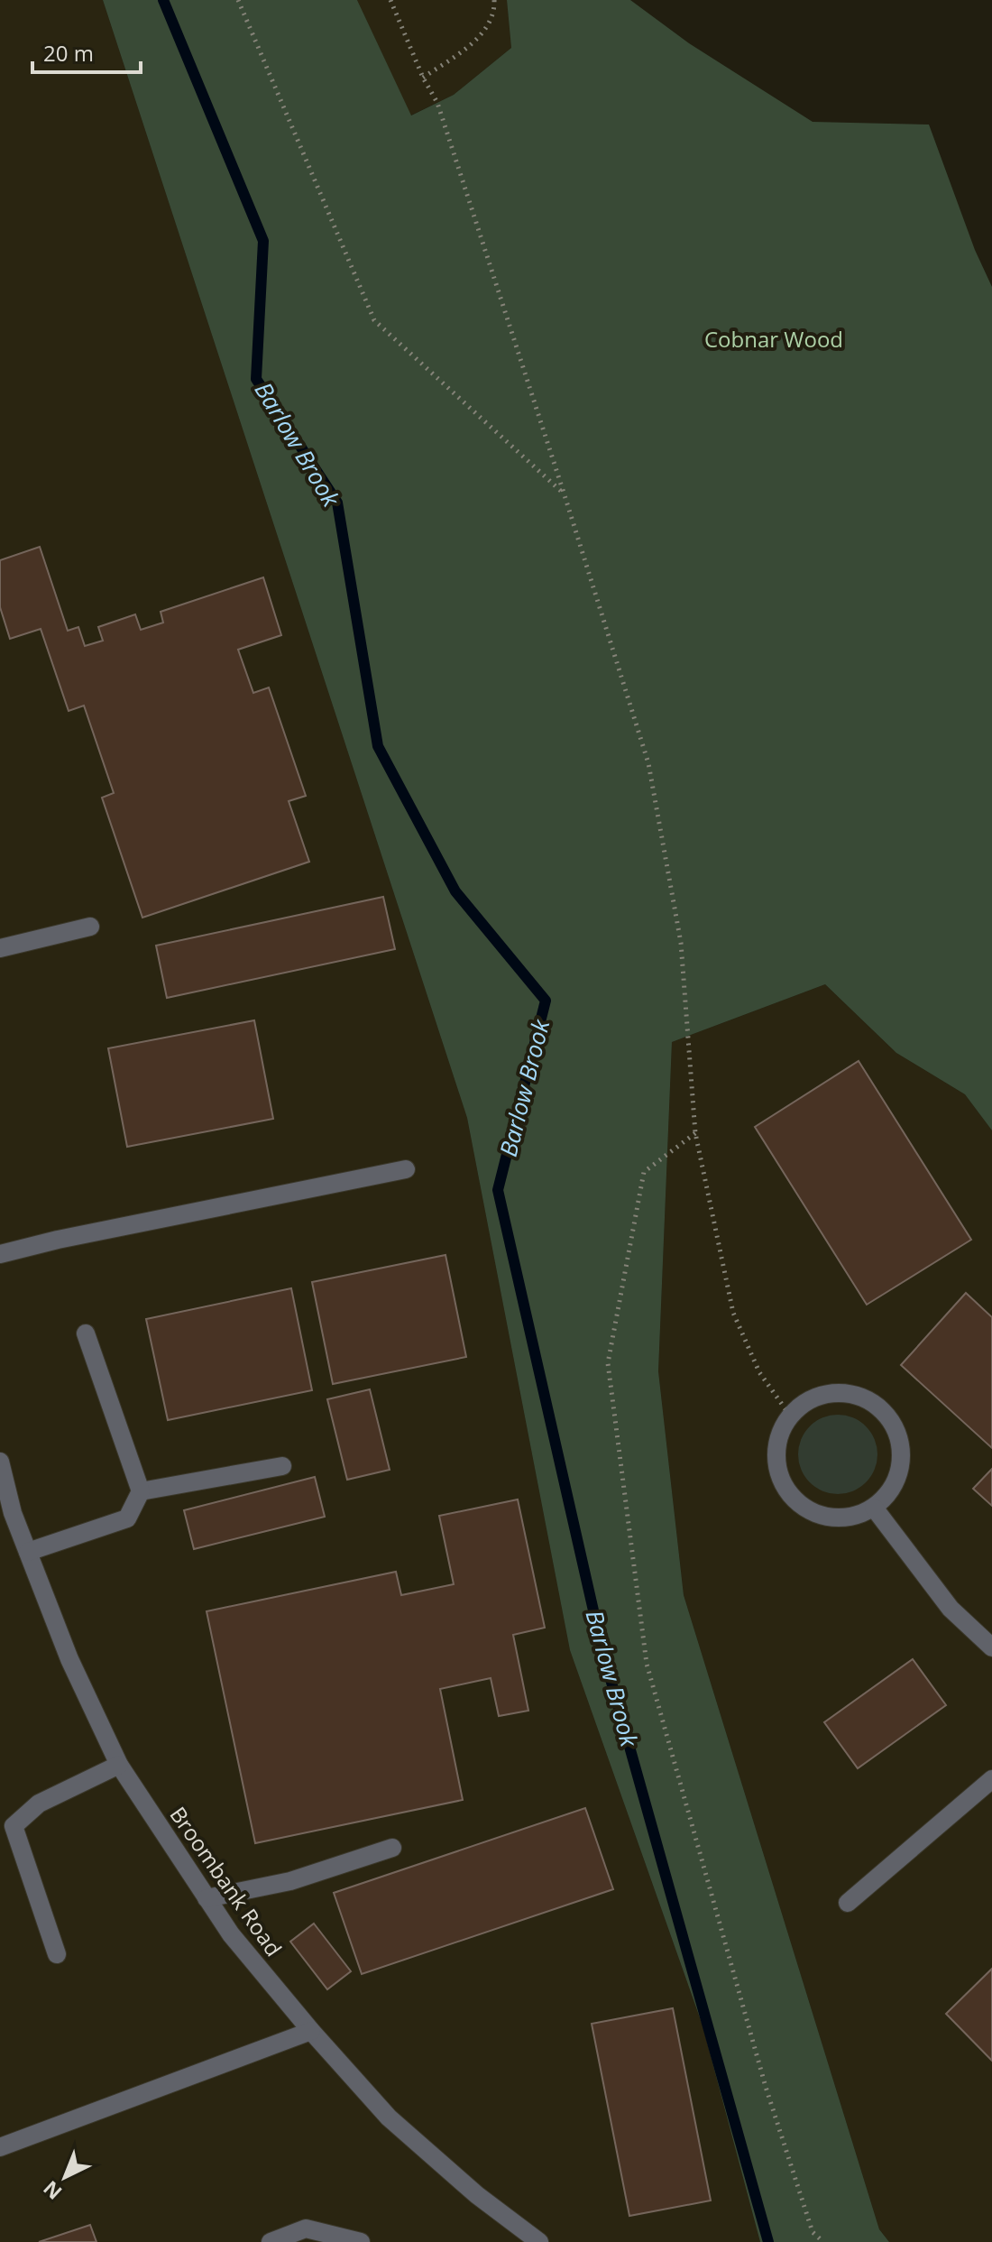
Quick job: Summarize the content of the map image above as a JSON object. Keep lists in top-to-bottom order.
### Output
{
  "streets": {
    "street": ["Broombank Road"]
  },
  "water": ["Barlow Brook"],
  "parks": ["Cobnar Wood"],
  "scale_bar": "20 m",
  "north": "bottom left"
}
